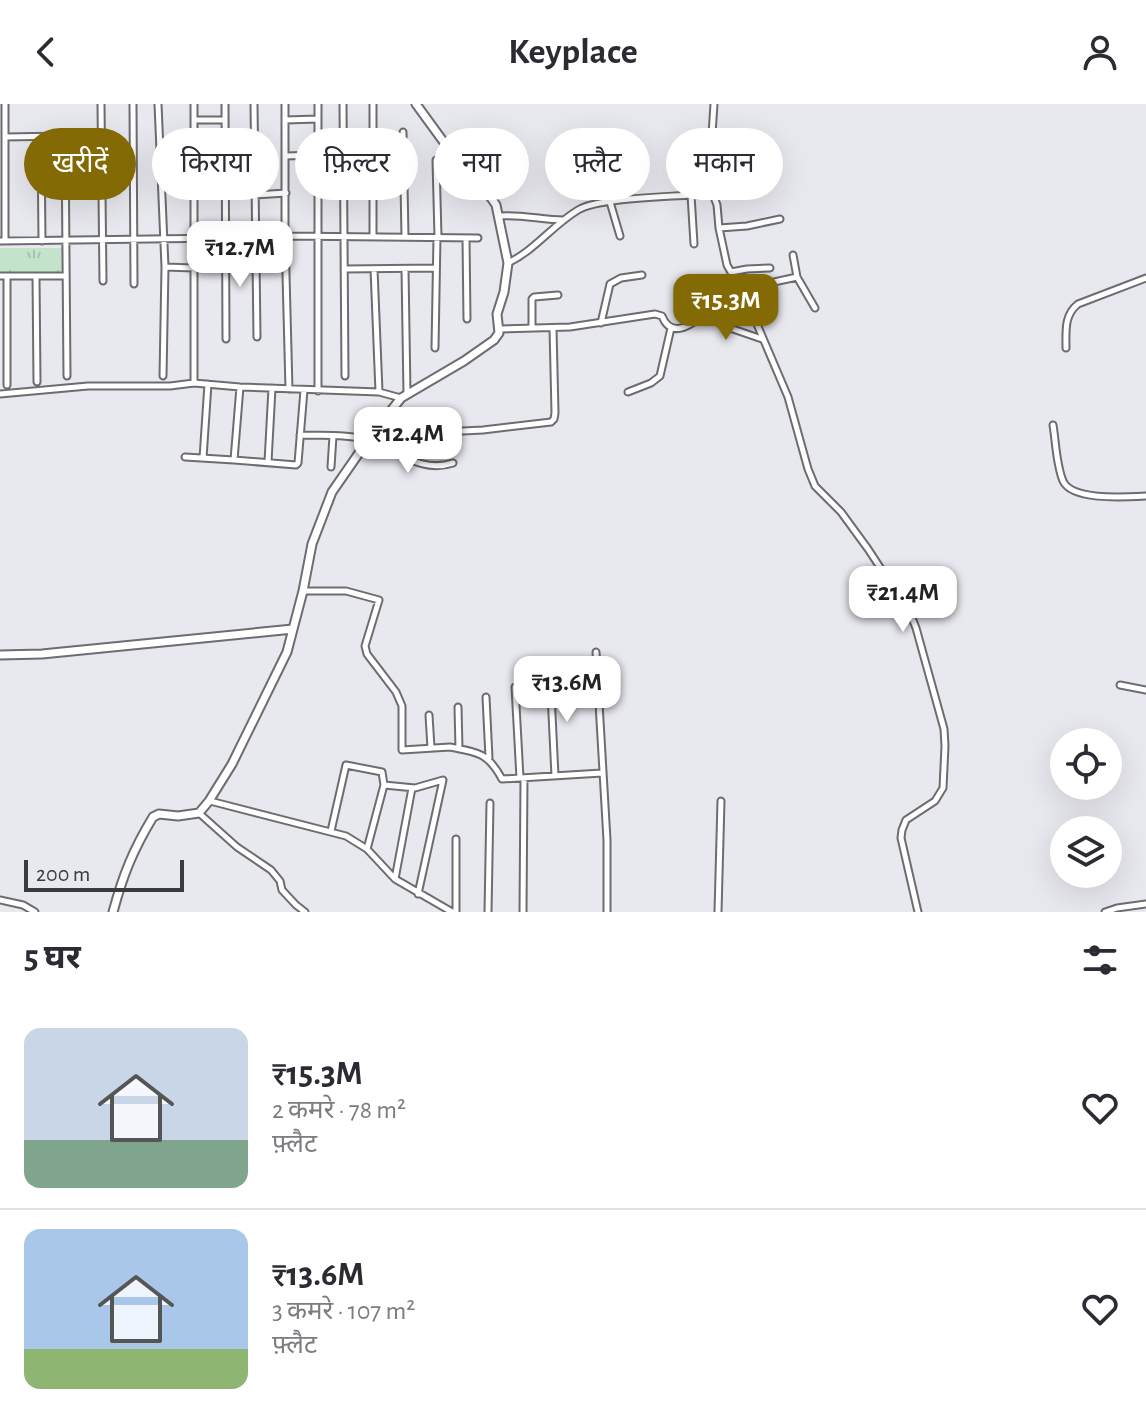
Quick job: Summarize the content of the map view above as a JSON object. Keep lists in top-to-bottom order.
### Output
{
  "scale_bar": "200 m",
  "page": {
    "header": "Keyplace",
    "chip": [
      "खरीदें",
      "किराया",
      "फ़िल्टर",
      "नया",
      "फ़्लैट",
      "मकान"
    ],
    "price": [
      "₹12.7M",
      "₹15.3M",
      "₹12.4M",
      "₹21.4M",
      "₹13.6M"
    ],
    "scale": "200 m",
    "heading": "5 घर",
    "list": [
      {
        "name": "₹15.3M",
        "note": "2 कमरे · 78 m² · फ़्लैट"
      },
      {
        "name": "₹13.6M",
        "note": "3 कमरे · 107 m² · फ़्लैट"
      }
    ]
  }
}
